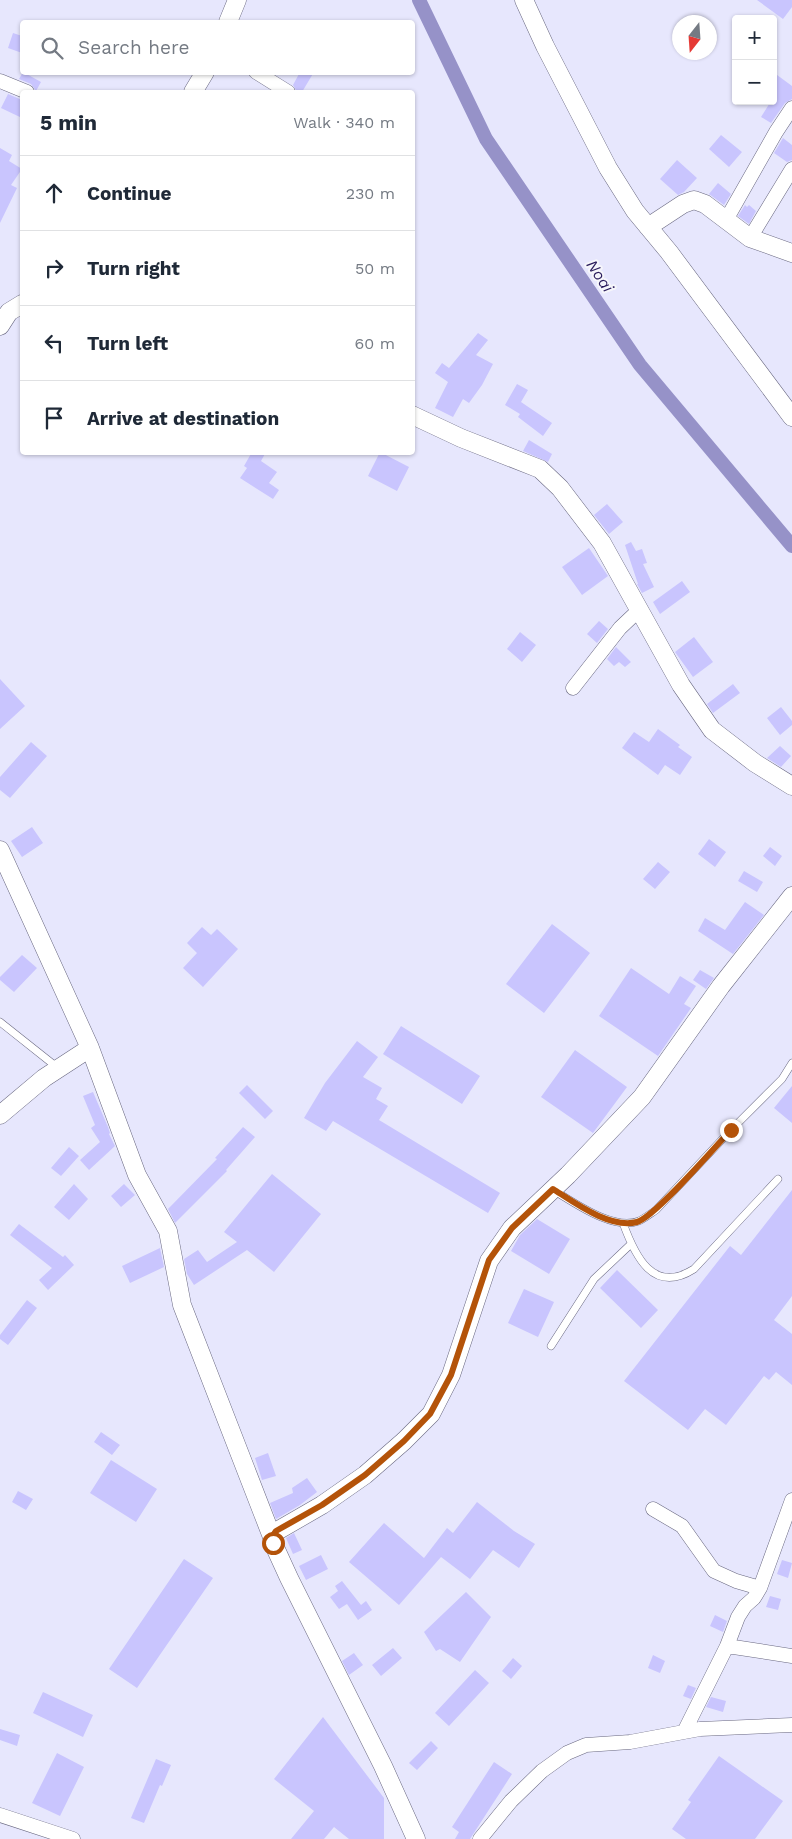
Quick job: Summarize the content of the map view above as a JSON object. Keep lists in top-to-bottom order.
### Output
{
  "water": ["Noai"],
  "north": "bottom",
  "page": {
    "map_buttons": ["+", "−"],
    "search": "Search here",
    "heading": ["5 min", "Walk · 340 m"],
    "list": [
      ["Continue", "230 m"],
      ["Turn right", "50 m"],
      ["Turn left", "60 m"],
      "Arrive at destination"
    ]
  }
}
